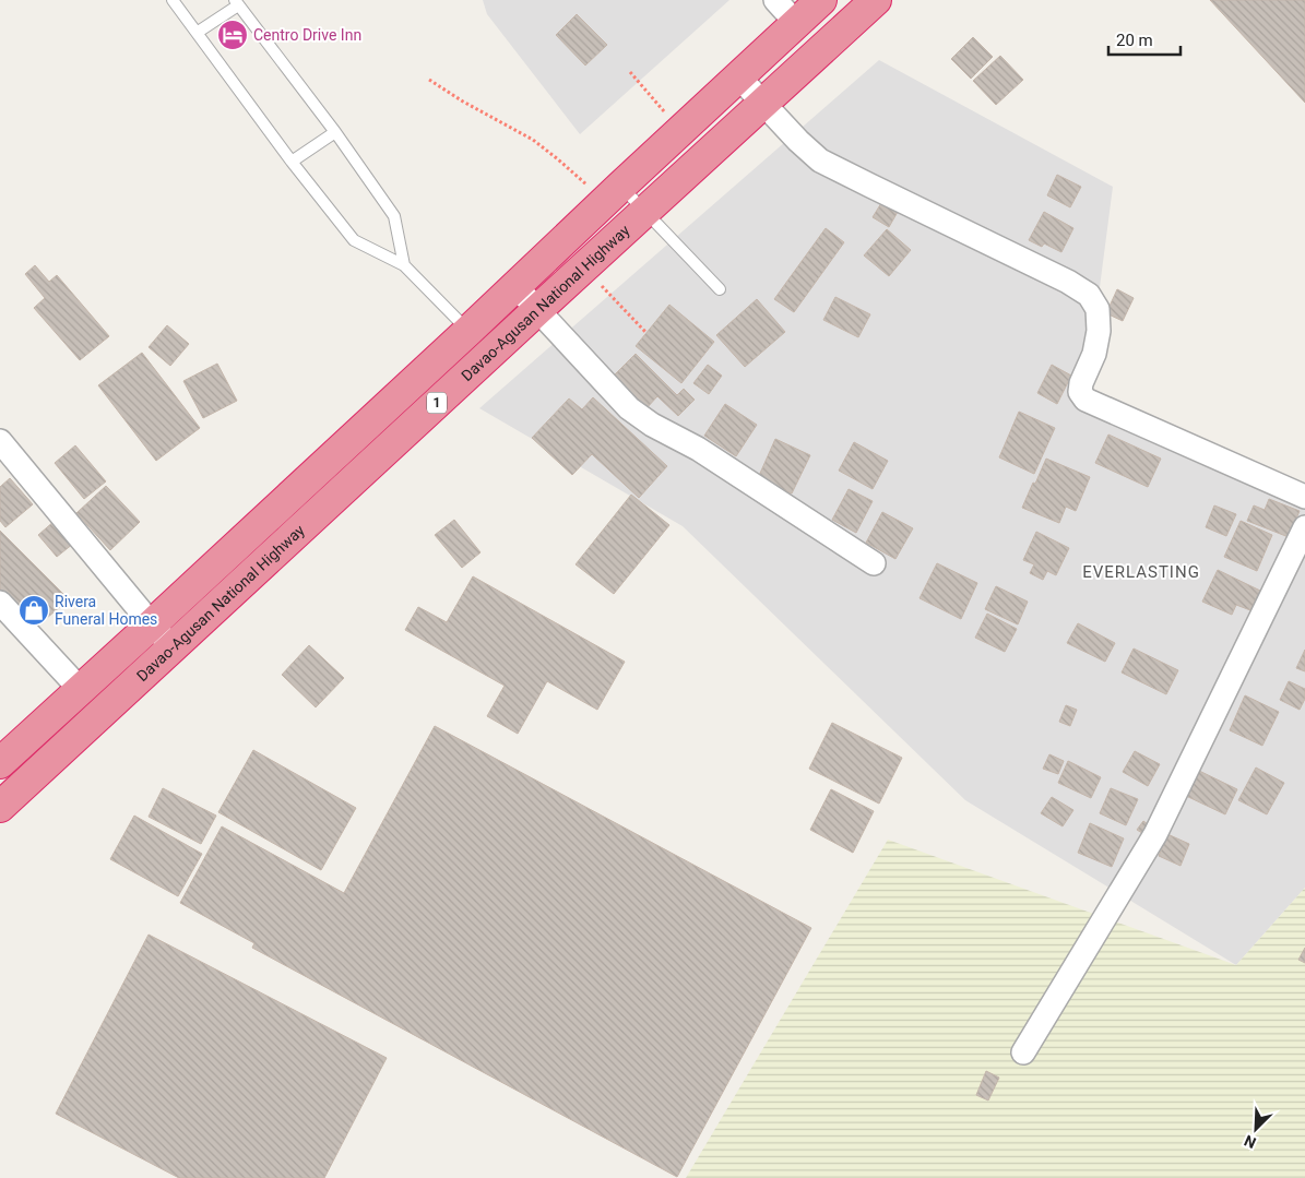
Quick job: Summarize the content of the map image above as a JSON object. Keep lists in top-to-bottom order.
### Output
{
  "streets": {
    "highway": ["Davao-Agusan National Highway", "1"]
  },
  "districts": ["EVERLASTING"],
  "places": {
    "hotel": ["Centro Drive Inn"],
    "shop": ["Rivera Funeral Homes"]
  },
  "scale_bar": "20 m",
  "north": "bottom left"
}
